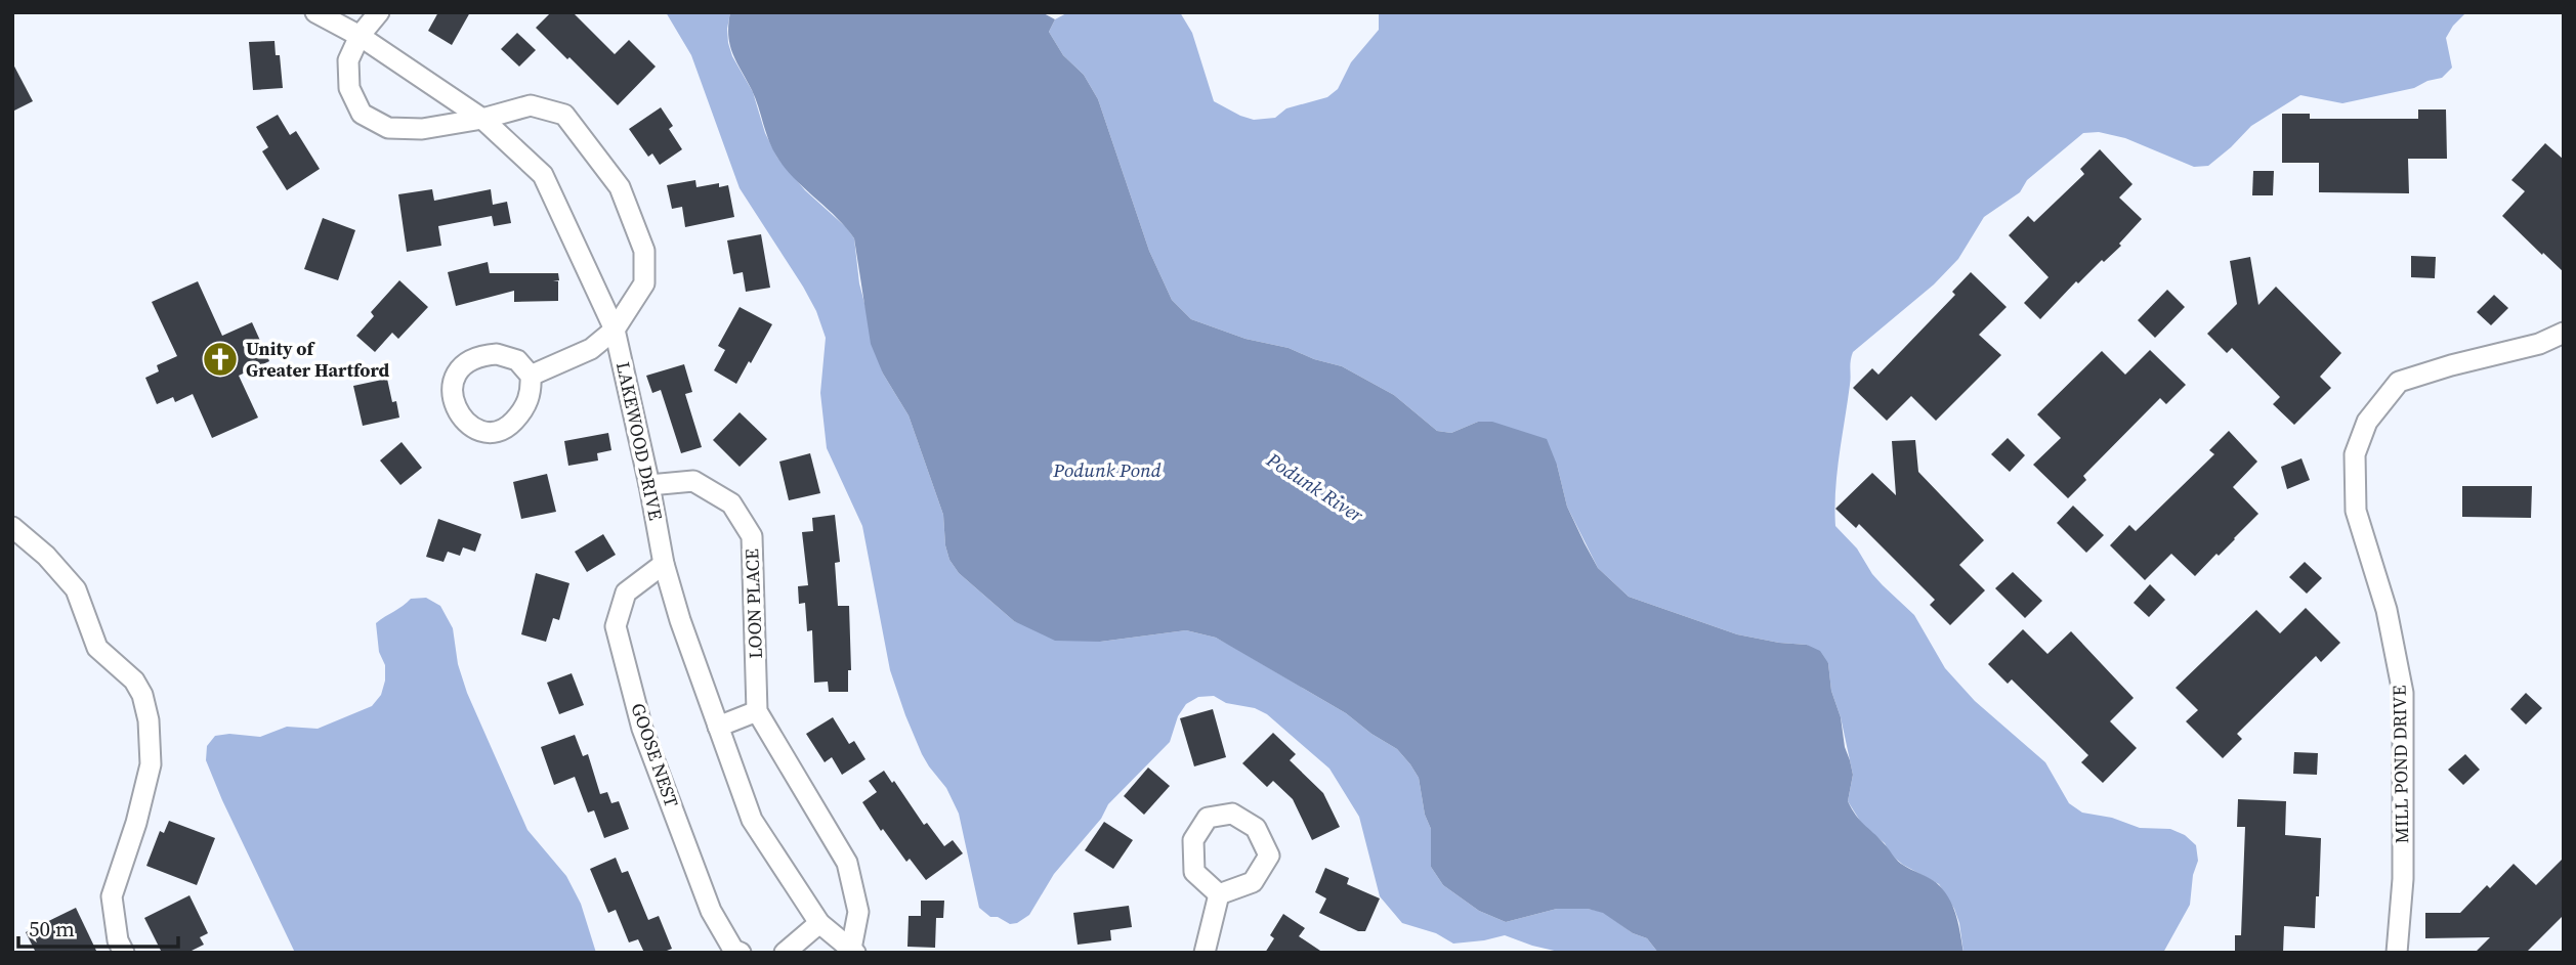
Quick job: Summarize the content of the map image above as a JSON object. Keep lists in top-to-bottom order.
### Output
{
  "streets": {
    "street": [
      "LAKEWOOD DRIVE",
      "LOON PLACE",
      "GOOSE NEST",
      "MILL POND DRIVE"
    ]
  },
  "crossings": [
    ["LAKEWOOD DRIVE", "LOON PLACE"],
    ["LAKEWOOD DRIVE", "GOOSE NEST"]
  ],
  "water": ["Podunk Pond", "Podunk River"],
  "places": {
    "church": ["Unity of Greater Hartford"]
  },
  "scale_bar": "50 m"
}
